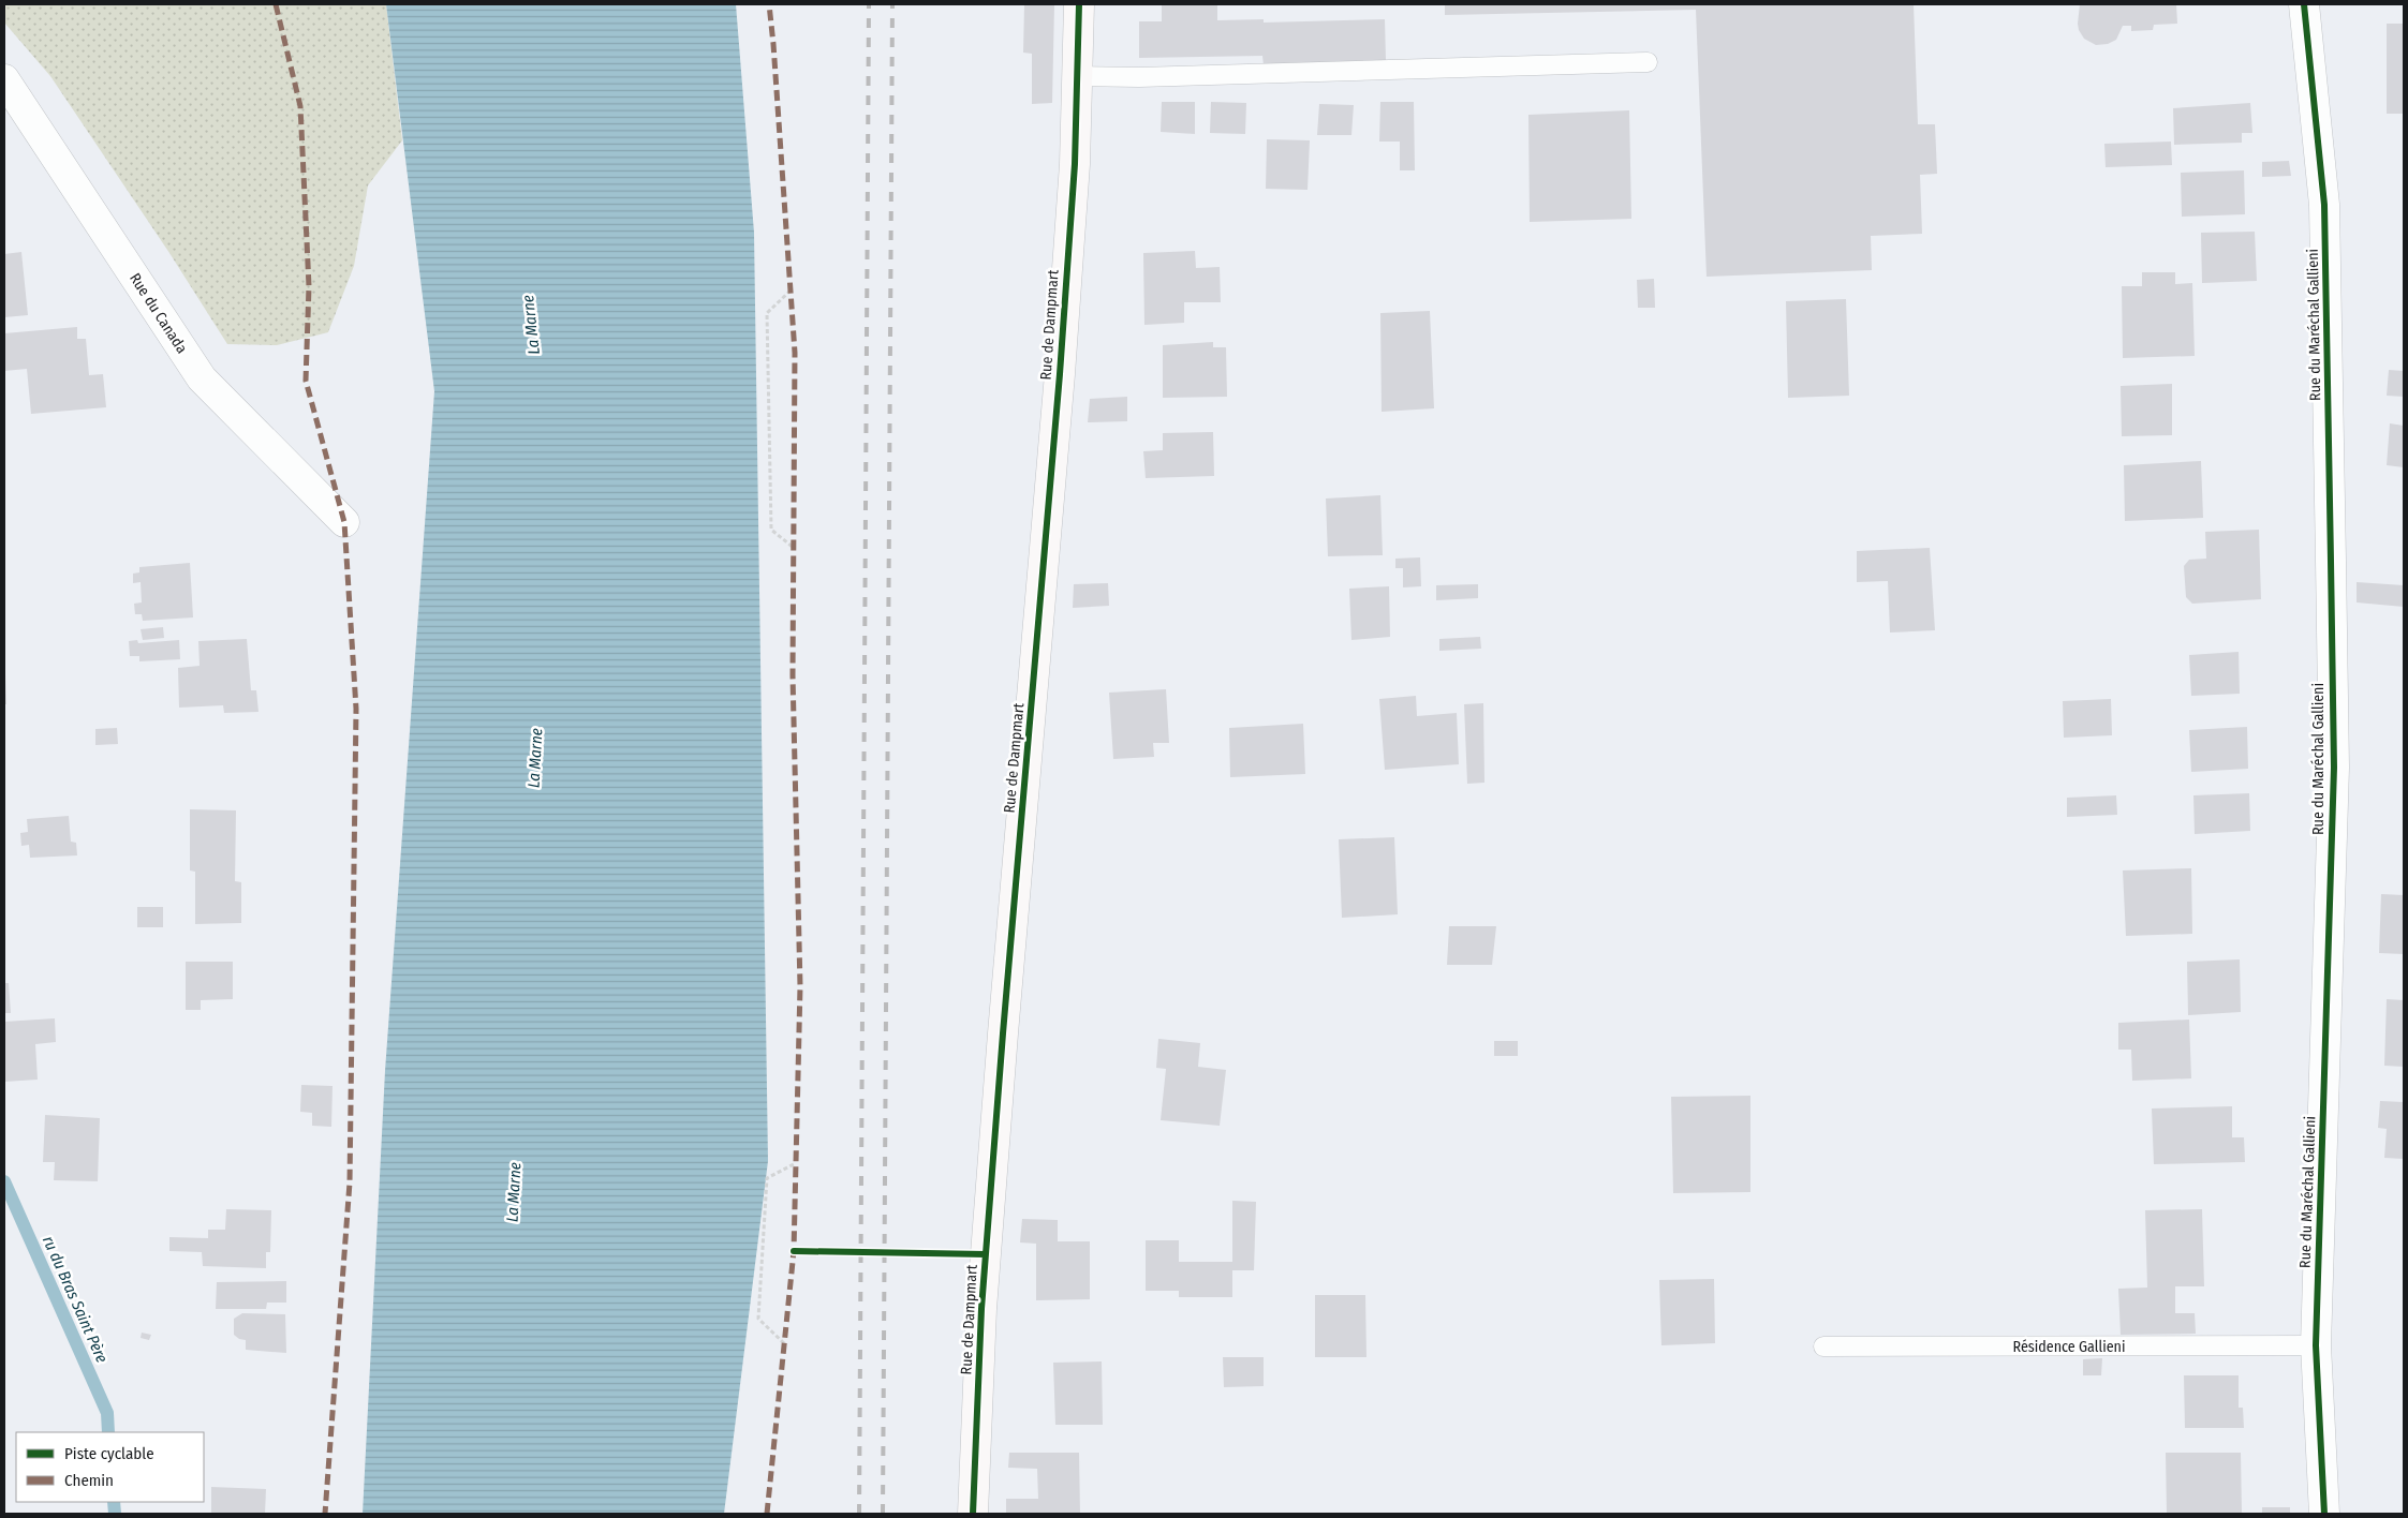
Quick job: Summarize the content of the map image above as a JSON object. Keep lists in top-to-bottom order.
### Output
{
  "streets": {
    "street": ["Rue du Canada", "Rue de Dampmart", "Rue du Maréchal Gallieni"],
    "lane": ["Résidence Gallieni"]
  },
  "crossings": [
    ["Rue du Maréchal Gallieni", "Résidence Gallieni"]
  ],
  "water": ["La Marne", "ru du Bras Saint Père"],
  "legend": ["Piste cyclable", "Chemin"]
}
